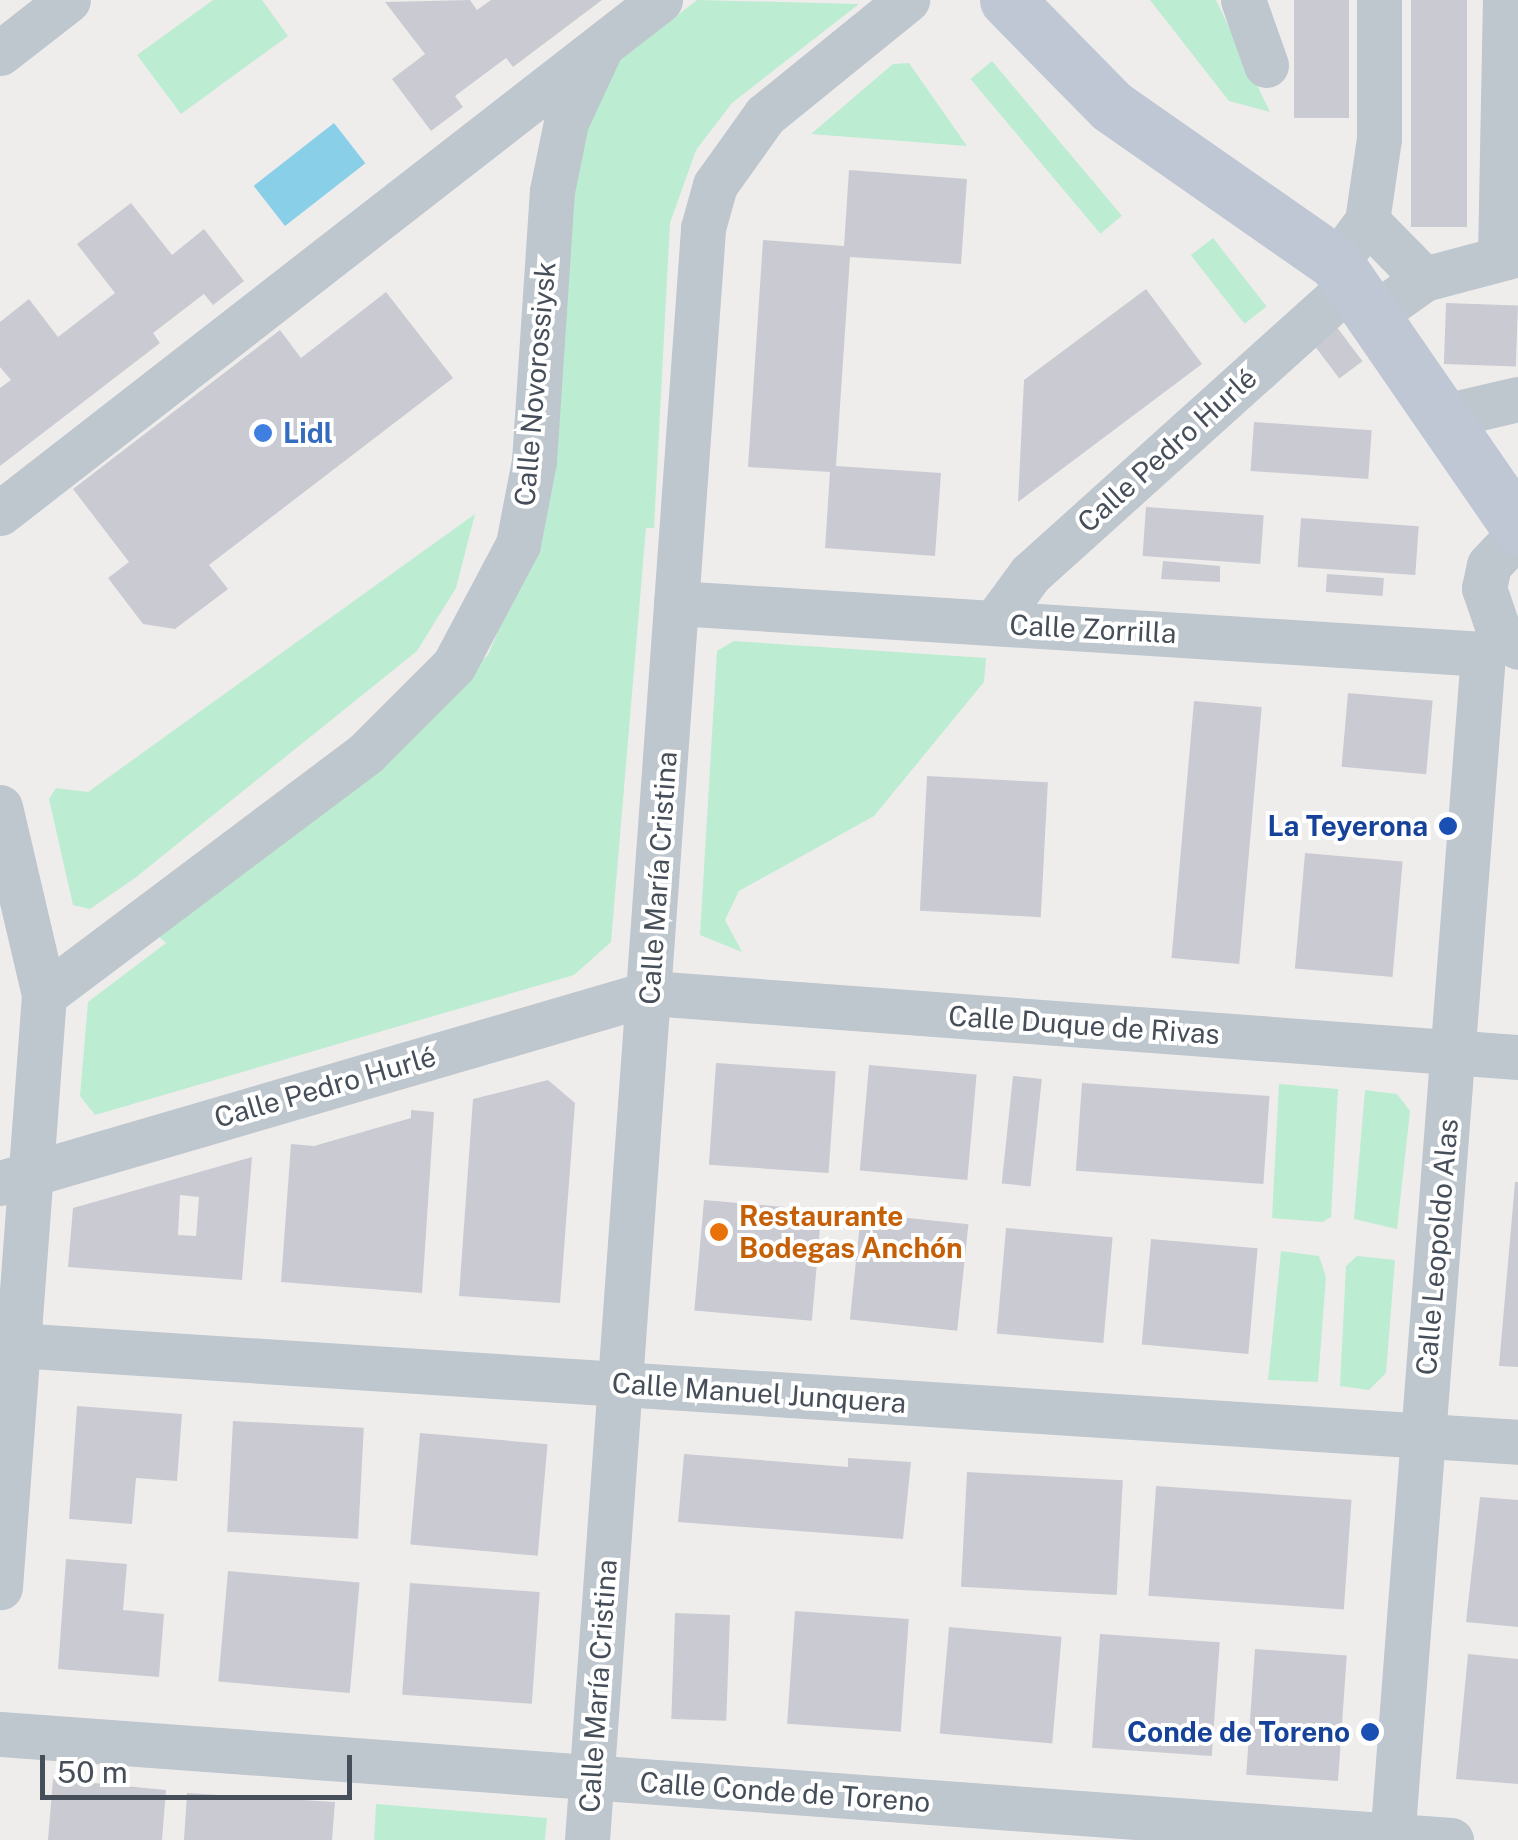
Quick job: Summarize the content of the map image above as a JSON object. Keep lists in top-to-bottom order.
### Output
{
  "streets": {
    "street": [
      "Calle Novorossiysk",
      "Calle Pedro Hurlé",
      "Calle Zorrilla",
      "Calle María Cristina",
      "Calle Duque de Rivas",
      "Calle Leopoldo Alas",
      "Calle Manuel Junquera",
      "Calle Conde de Toreno"
    ]
  },
  "crossings": [
    ["Calle Pedro Hurlé", "Calle Zorrilla"],
    ["Calle Pedro Hurlé", "Calle María Cristina"],
    ["Calle Pedro Hurlé", "Calle Duque de Rivas"],
    ["Calle Zorrilla", "Calle María Cristina"],
    ["Calle Zorrilla", "Calle Leopoldo Alas"],
    ["Calle María Cristina", "Calle Duque de Rivas"],
    ["Calle María Cristina", "Calle Manuel Junquera"],
    ["Calle María Cristina", "Calle Conde de Toreno"],
    ["Calle Duque de Rivas", "Calle Leopoldo Alas"],
    ["Calle Leopoldo Alas", "Calle Manuel Junquera"],
    ["Calle Leopoldo Alas", "Calle Conde de Toreno"]
  ],
  "places": [
    "Lidl",
    "La Teyerona",
    "Restaurante Bodegas Anchón",
    "Conde de Toreno"
  ],
  "scale_bar": "50 m"
}
